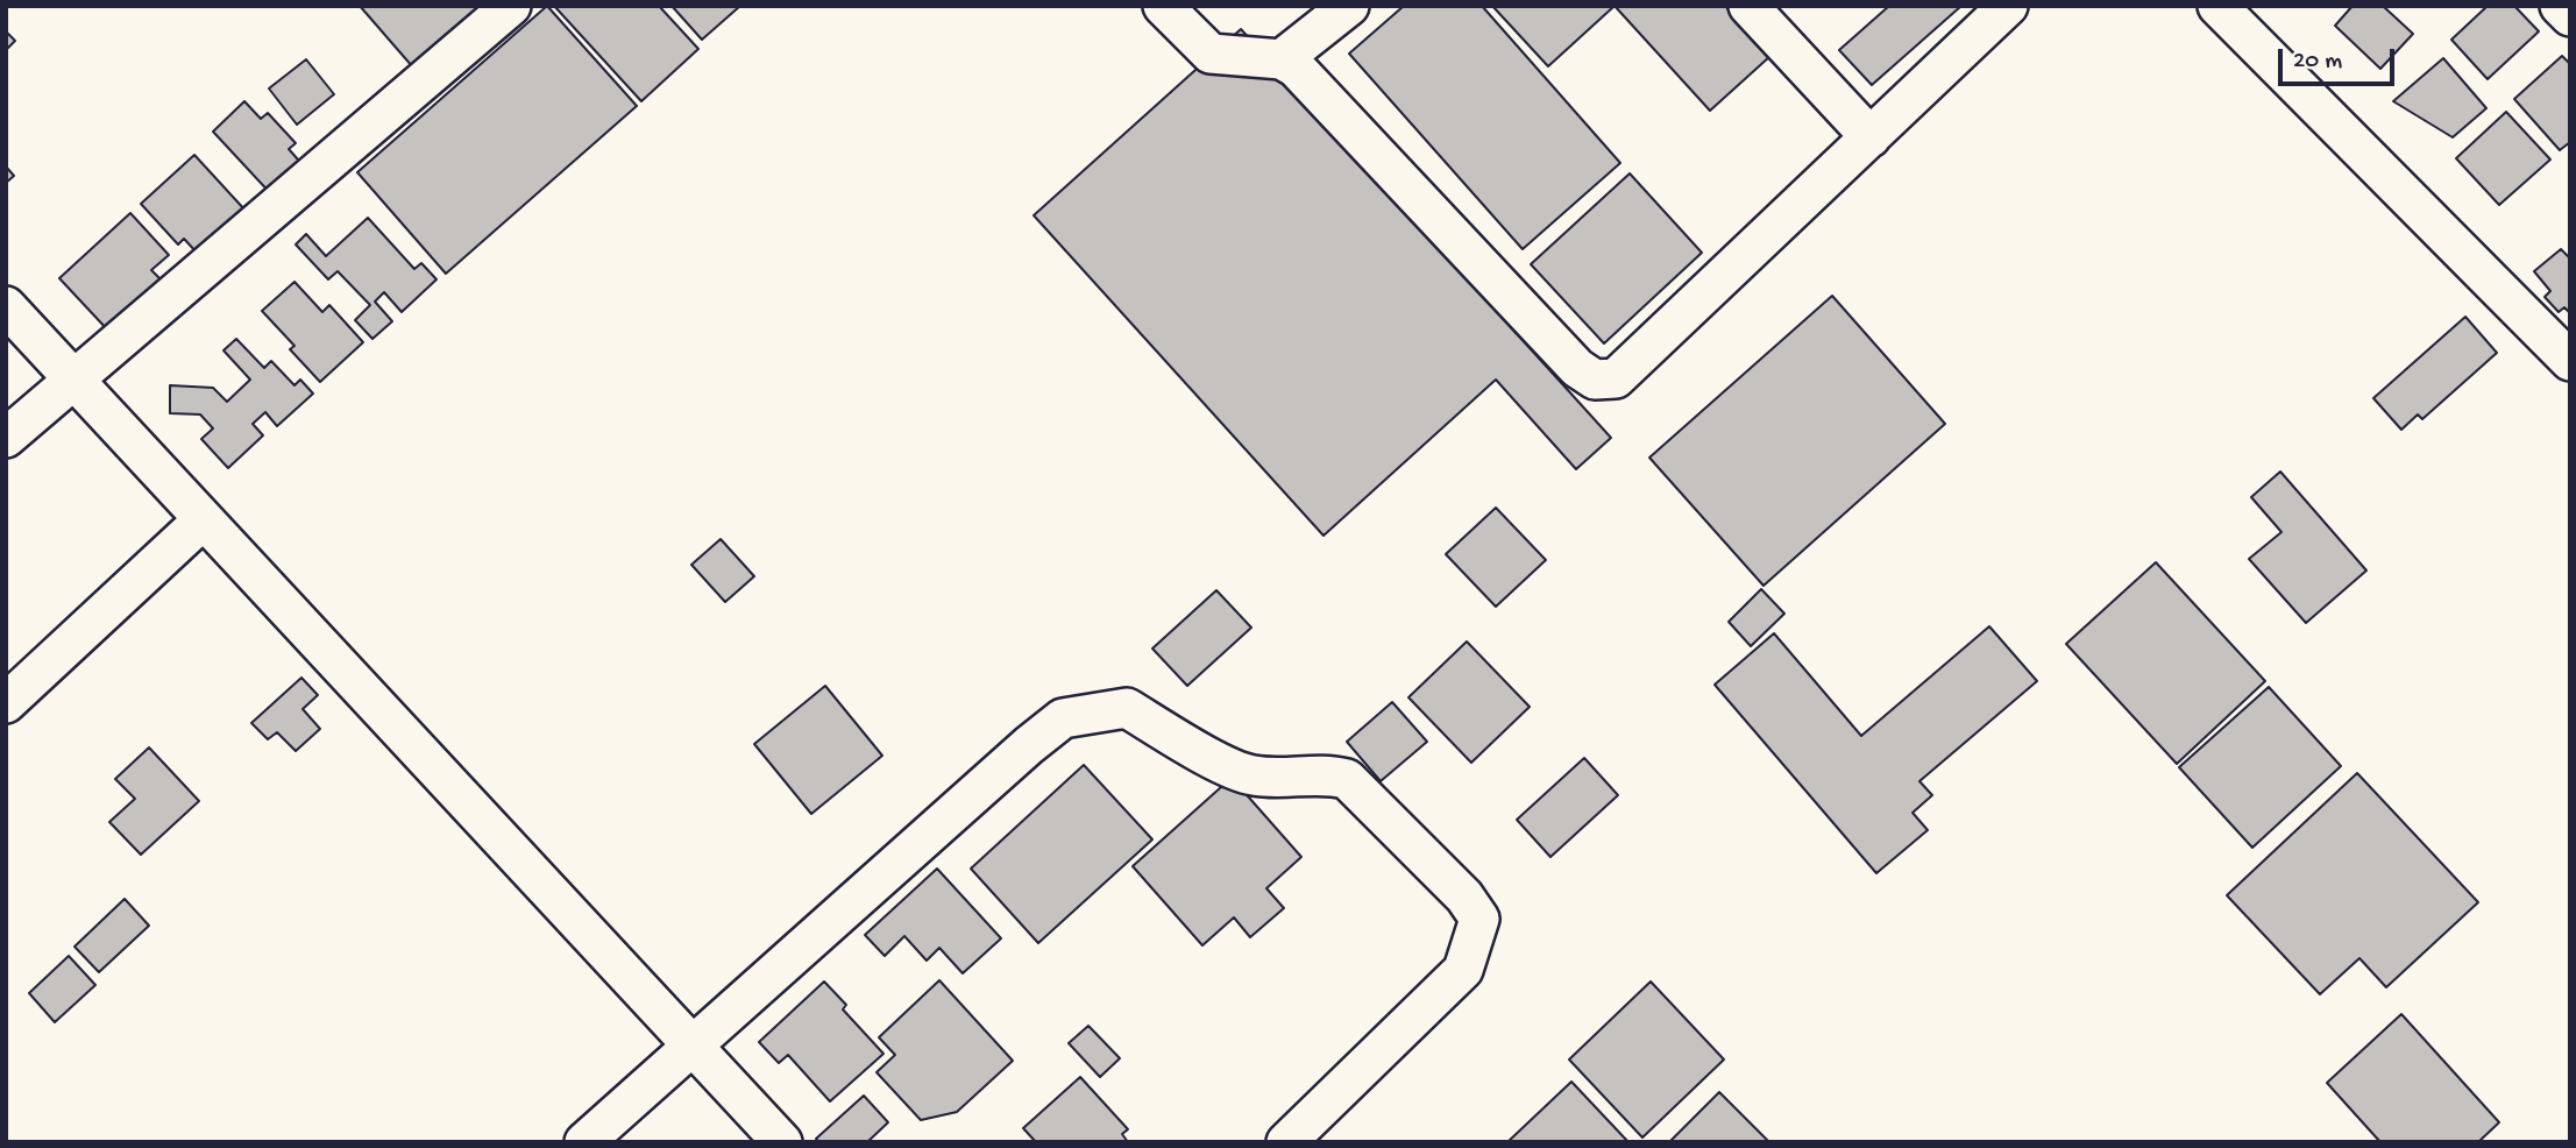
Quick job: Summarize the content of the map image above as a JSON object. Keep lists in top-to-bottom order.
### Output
{
  "scale_bar": "20 m"
}
